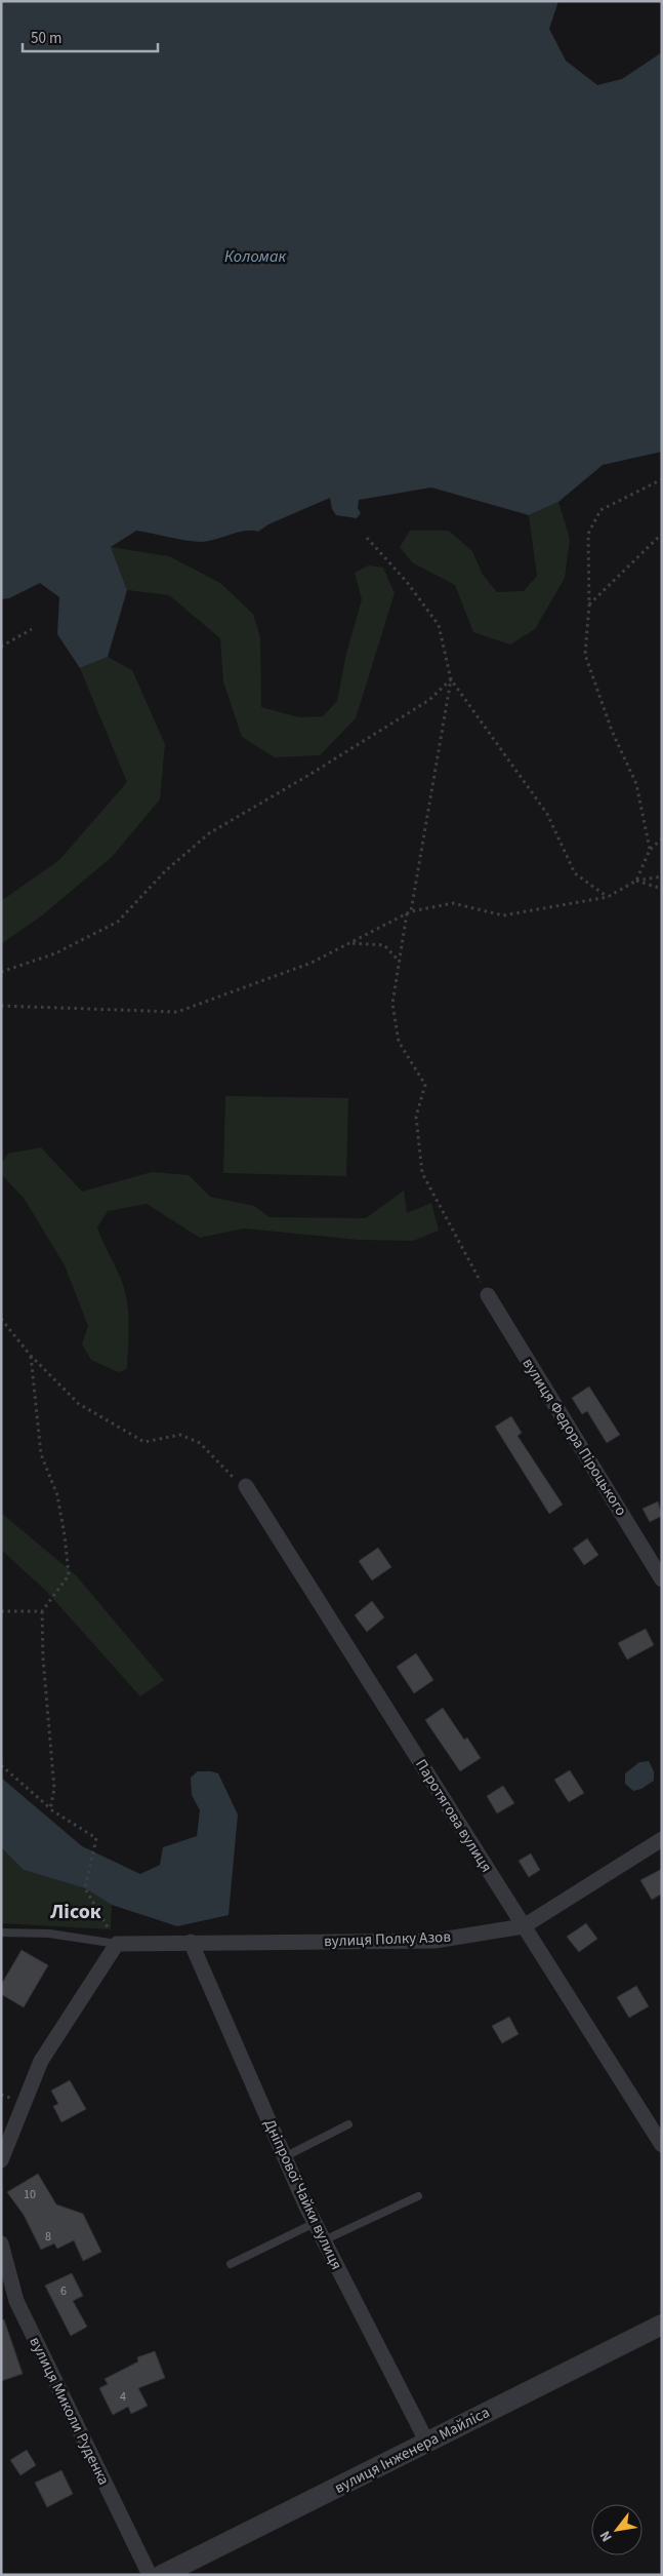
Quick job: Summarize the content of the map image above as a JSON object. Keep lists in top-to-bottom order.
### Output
{
  "streets": {
    "street": [
      "вулиця Федора Піроцького",
      "Паротягова вулиця",
      "вулиця Полку Азов",
      "Дніпрової Чайки вулиця",
      "вулиця Миколи Руденка",
      "вулиця Інженера Майліса"
    ]
  },
  "crossings": [
    ["Паротягова вулиця", "вулиця Полку Азов"],
    ["вулиця Полку Азов", "Дніпрової Чайки вулиця"],
    ["Дніпрової Чайки вулиця", "вулиця Інженера Майліса"]
  ],
  "districts": ["Лісок"],
  "water": ["Коломак"],
  "house_numbers": [
    "10",
    "8",
    "6",
    "4"
  ],
  "scale_bar": "50 m",
  "north": "bottom left"
}
